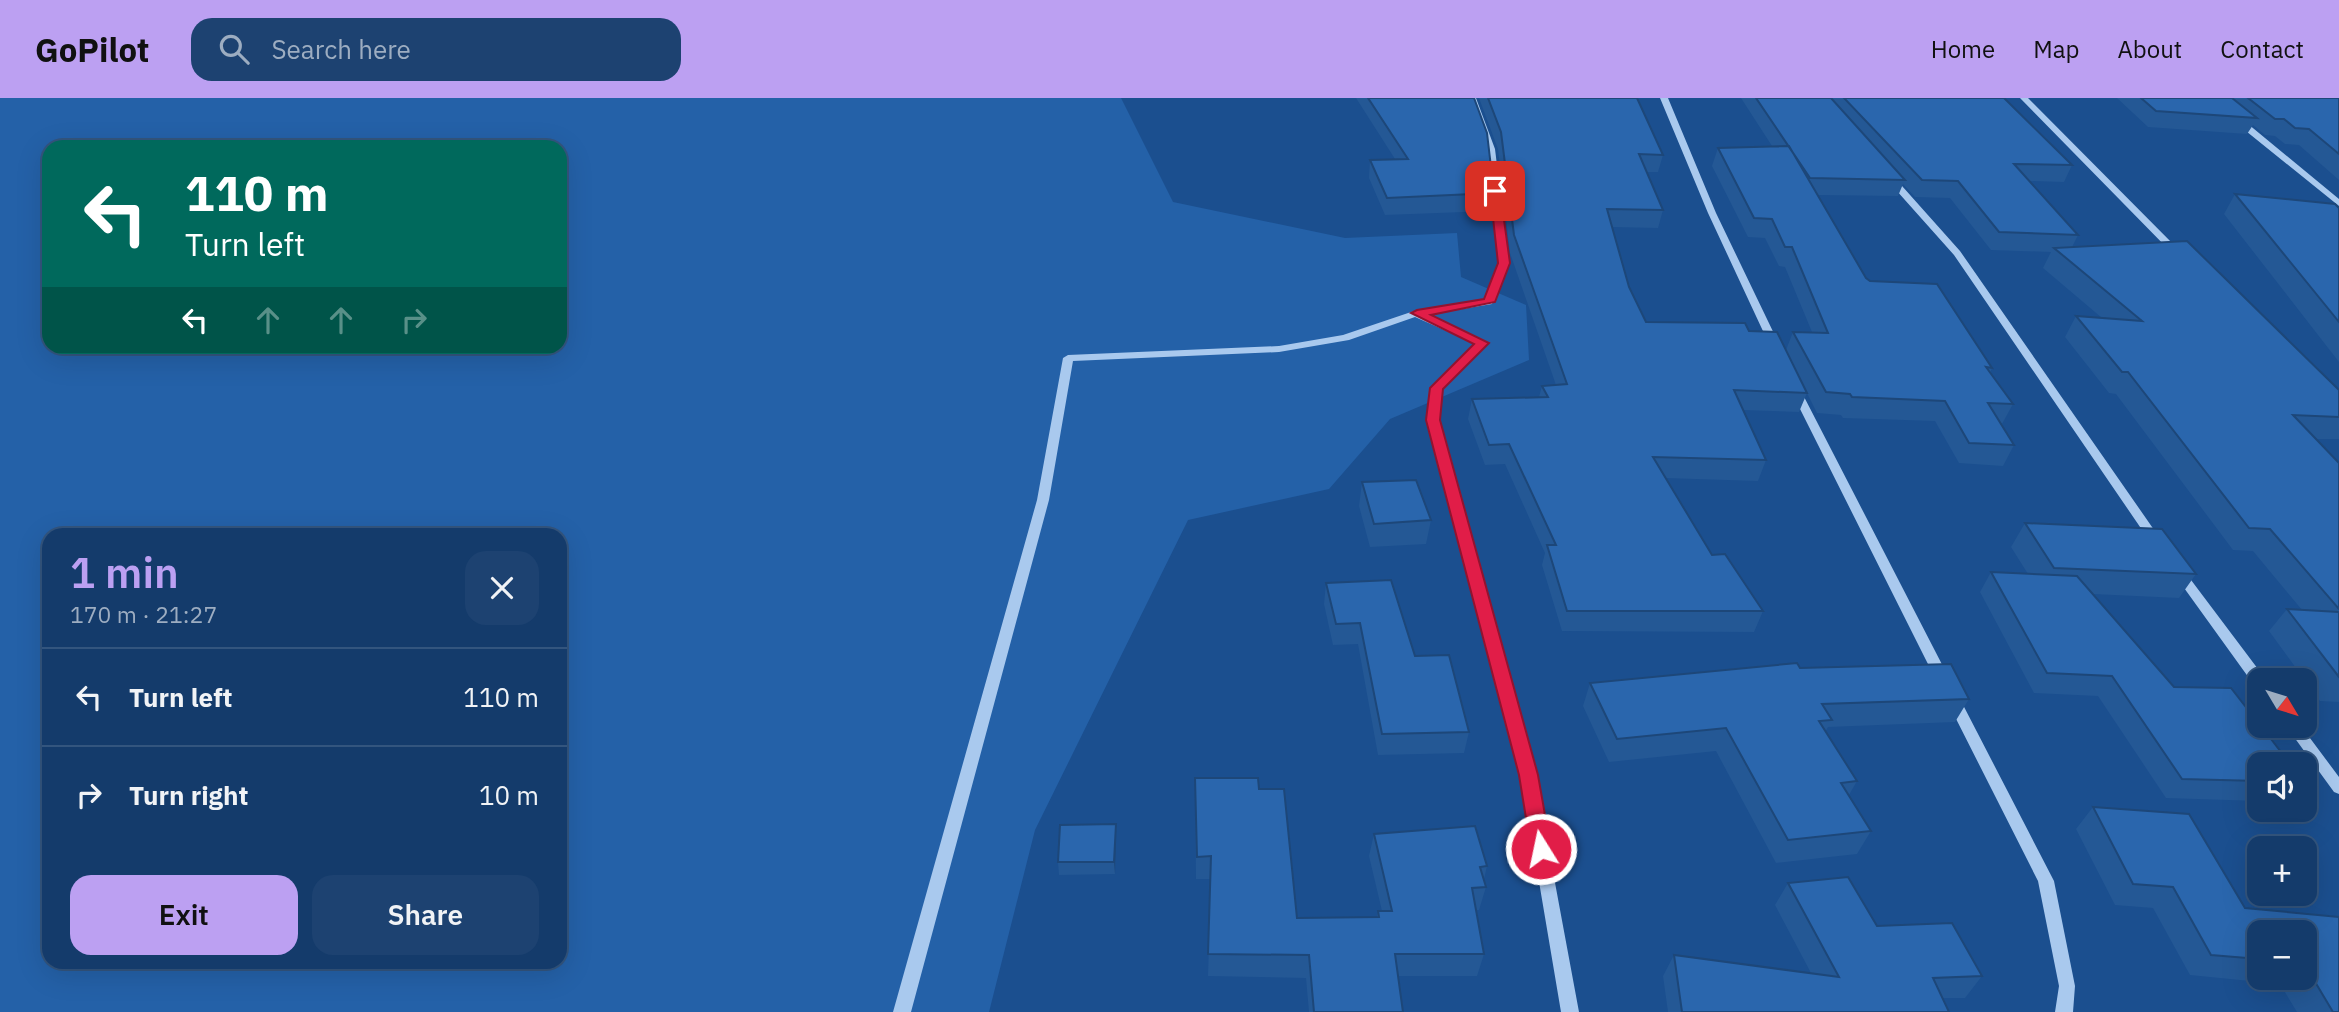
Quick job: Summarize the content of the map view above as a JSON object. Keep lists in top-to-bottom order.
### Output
{
  "north": "bottom right",
  "page": {
    "header": "GoPilot",
    "search": "Search here",
    "nav": [
      "Home",
      "Map",
      "About",
      "Contact"
    ],
    "turn": ["110 m", "Turn left"],
    "heading": ["1 min", "170 m · 21:27"],
    "list": [
      {
        "name": "Turn left",
        "value": "110 m"
      },
      {
        "name": "Turn right",
        "value": "10 m"
      }
    ],
    "map_buttons": ["+", "−"],
    "buttons": ["Exit", "Share"]
  }
}
